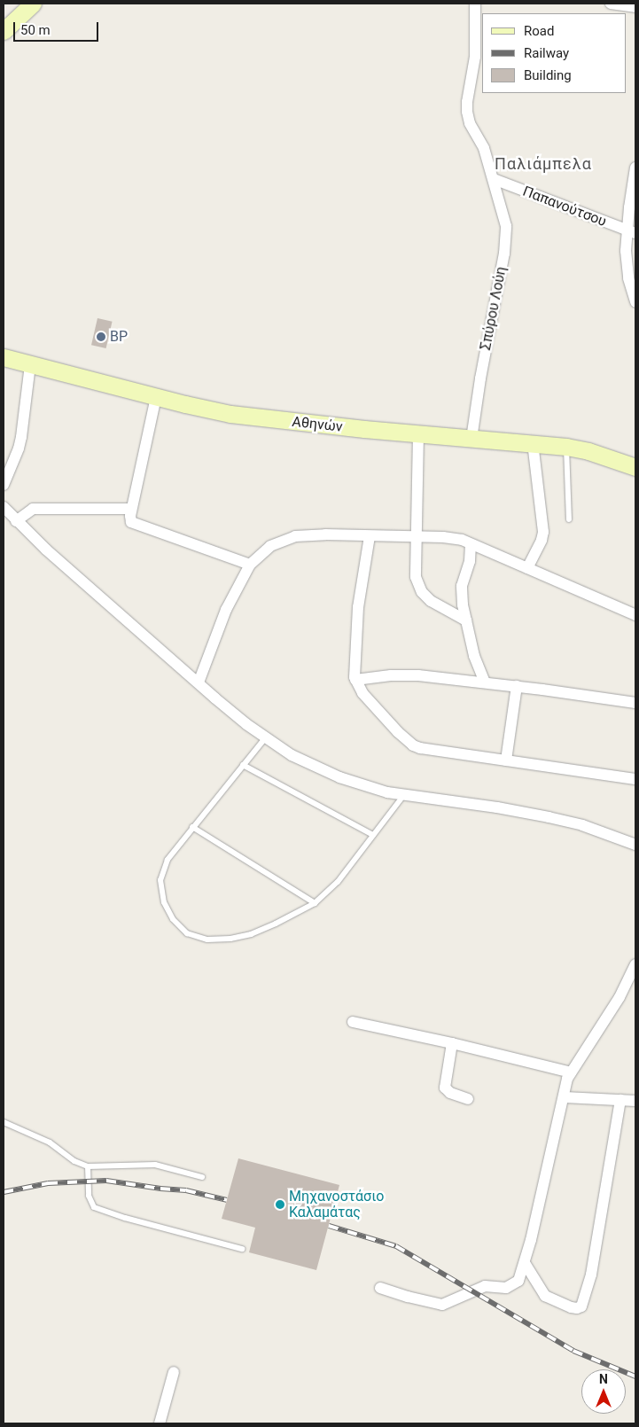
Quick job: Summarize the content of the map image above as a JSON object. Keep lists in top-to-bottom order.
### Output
{
  "streets": {
    "main road": ["Αθηνών"],
    "street": ["Παπανούτσου", "Σπύρου Λούη"]
  },
  "crossings": [
    ["Παπανούτσου", "Σπύρου Λούη"],
    ["Σπύρου Λούη", "Αθηνών"]
  ],
  "districts": ["Παλιάμπελα"],
  "places": ["BP", "Μηχανοστάσιο Καλαμάτας"],
  "legend": ["Road", "Railway", "Building"],
  "scale_bar": "50 m",
  "north": "top"
}
